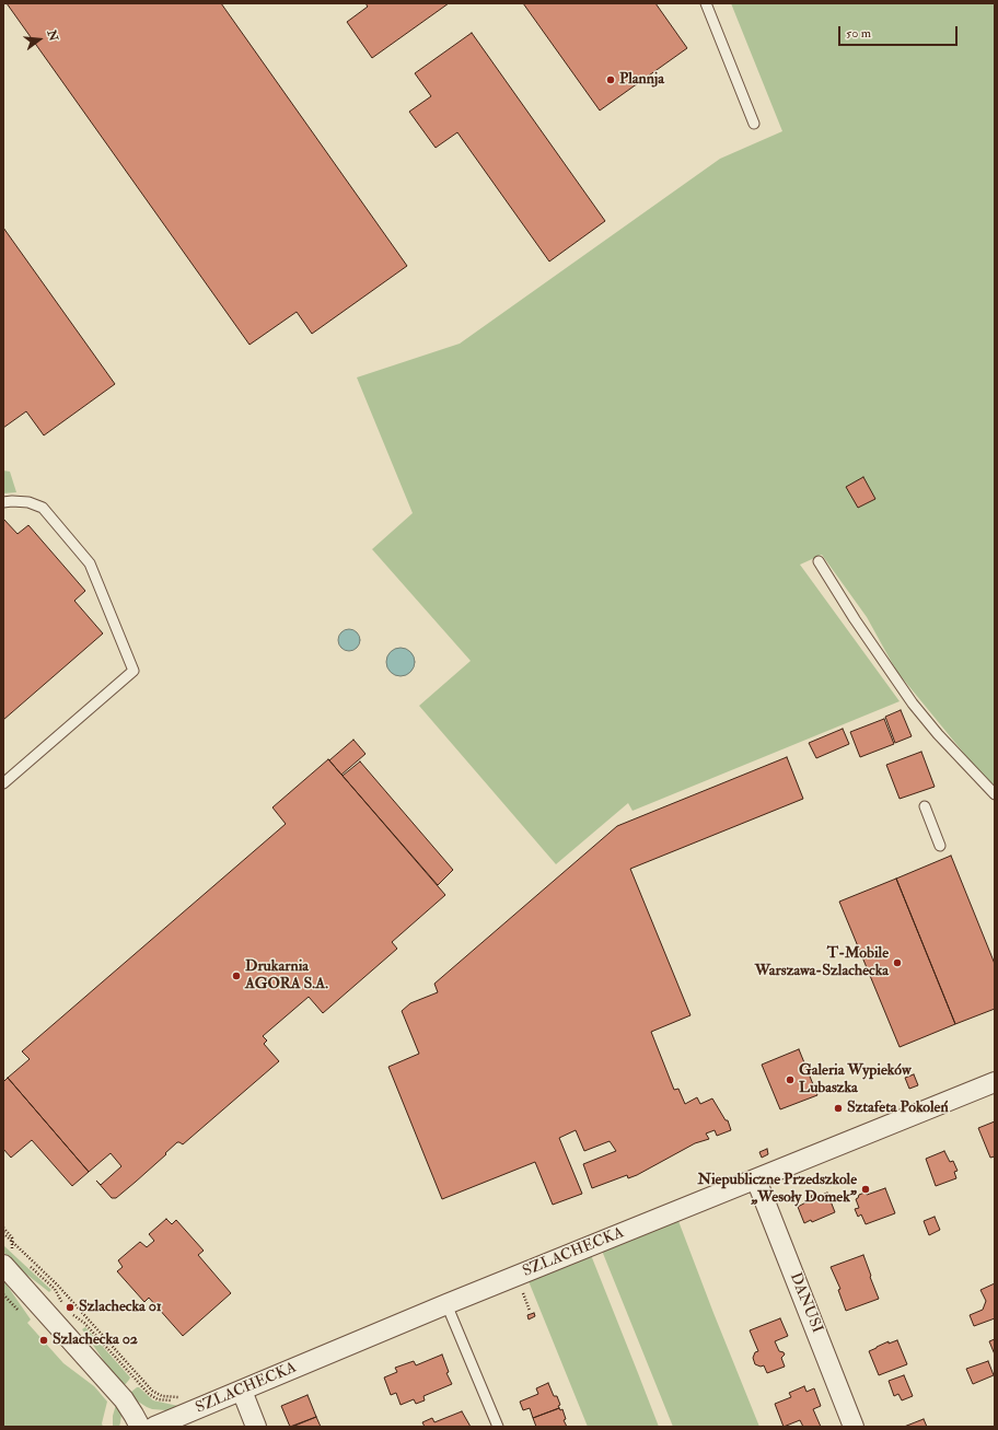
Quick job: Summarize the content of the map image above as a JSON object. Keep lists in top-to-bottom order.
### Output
{
  "streets": {
    "street": ["SZLACHECKA", "DANUSI"]
  },
  "crossings": [
    ["SZLACHECKA", "DANUSI"]
  ],
  "places": [
    "Plannja",
    "T-Mobile Warszawa-Szlachecka",
    "Drukarnia AGORA S.A.",
    "Galeria Wypieków Lubaszka",
    "Sztafeta Pokoleń",
    "Niepubliczne Przedszkole „Wesoły Domek”",
    "Szlachecka 01",
    "Szlachecka 02"
  ],
  "scale_bar": "50 m",
  "north": "right"
}
